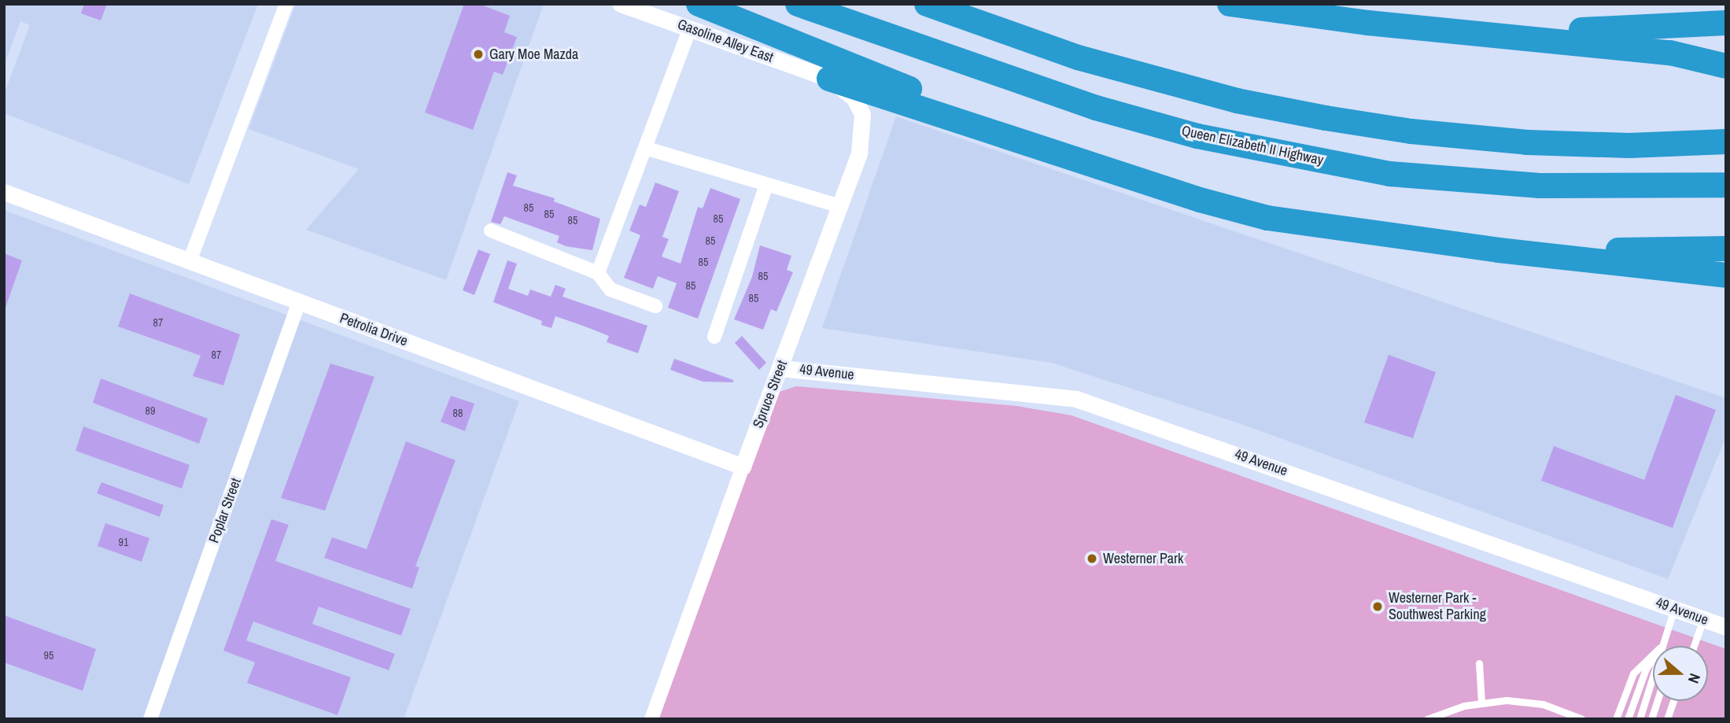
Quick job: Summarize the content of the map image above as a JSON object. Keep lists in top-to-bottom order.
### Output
{
  "streets": {
    "highway": ["Queen Elizabeth II Highway"],
    "street": [
      "Gasoline Alley East",
      "Petrolia Drive",
      "49 Avenue",
      "Spruce Street",
      "Poplar Street"
    ]
  },
  "crossings": [
    ["Gasoline Alley East", "Spruce Street"],
    ["Petrolia Drive", "Spruce Street"],
    ["Petrolia Drive", "Poplar Street"],
    ["49 Avenue", "Spruce Street"]
  ],
  "places": ["Gary Moe Mazda", "Westerner Park", "Westerner Park - Southwest Parking"],
  "house_numbers": [
    "85",
    "85",
    "85",
    "85",
    "85",
    "85",
    "85",
    "85",
    "85",
    "87",
    "87",
    "89",
    "88",
    "91",
    "95"
  ],
  "north": "right"
}
